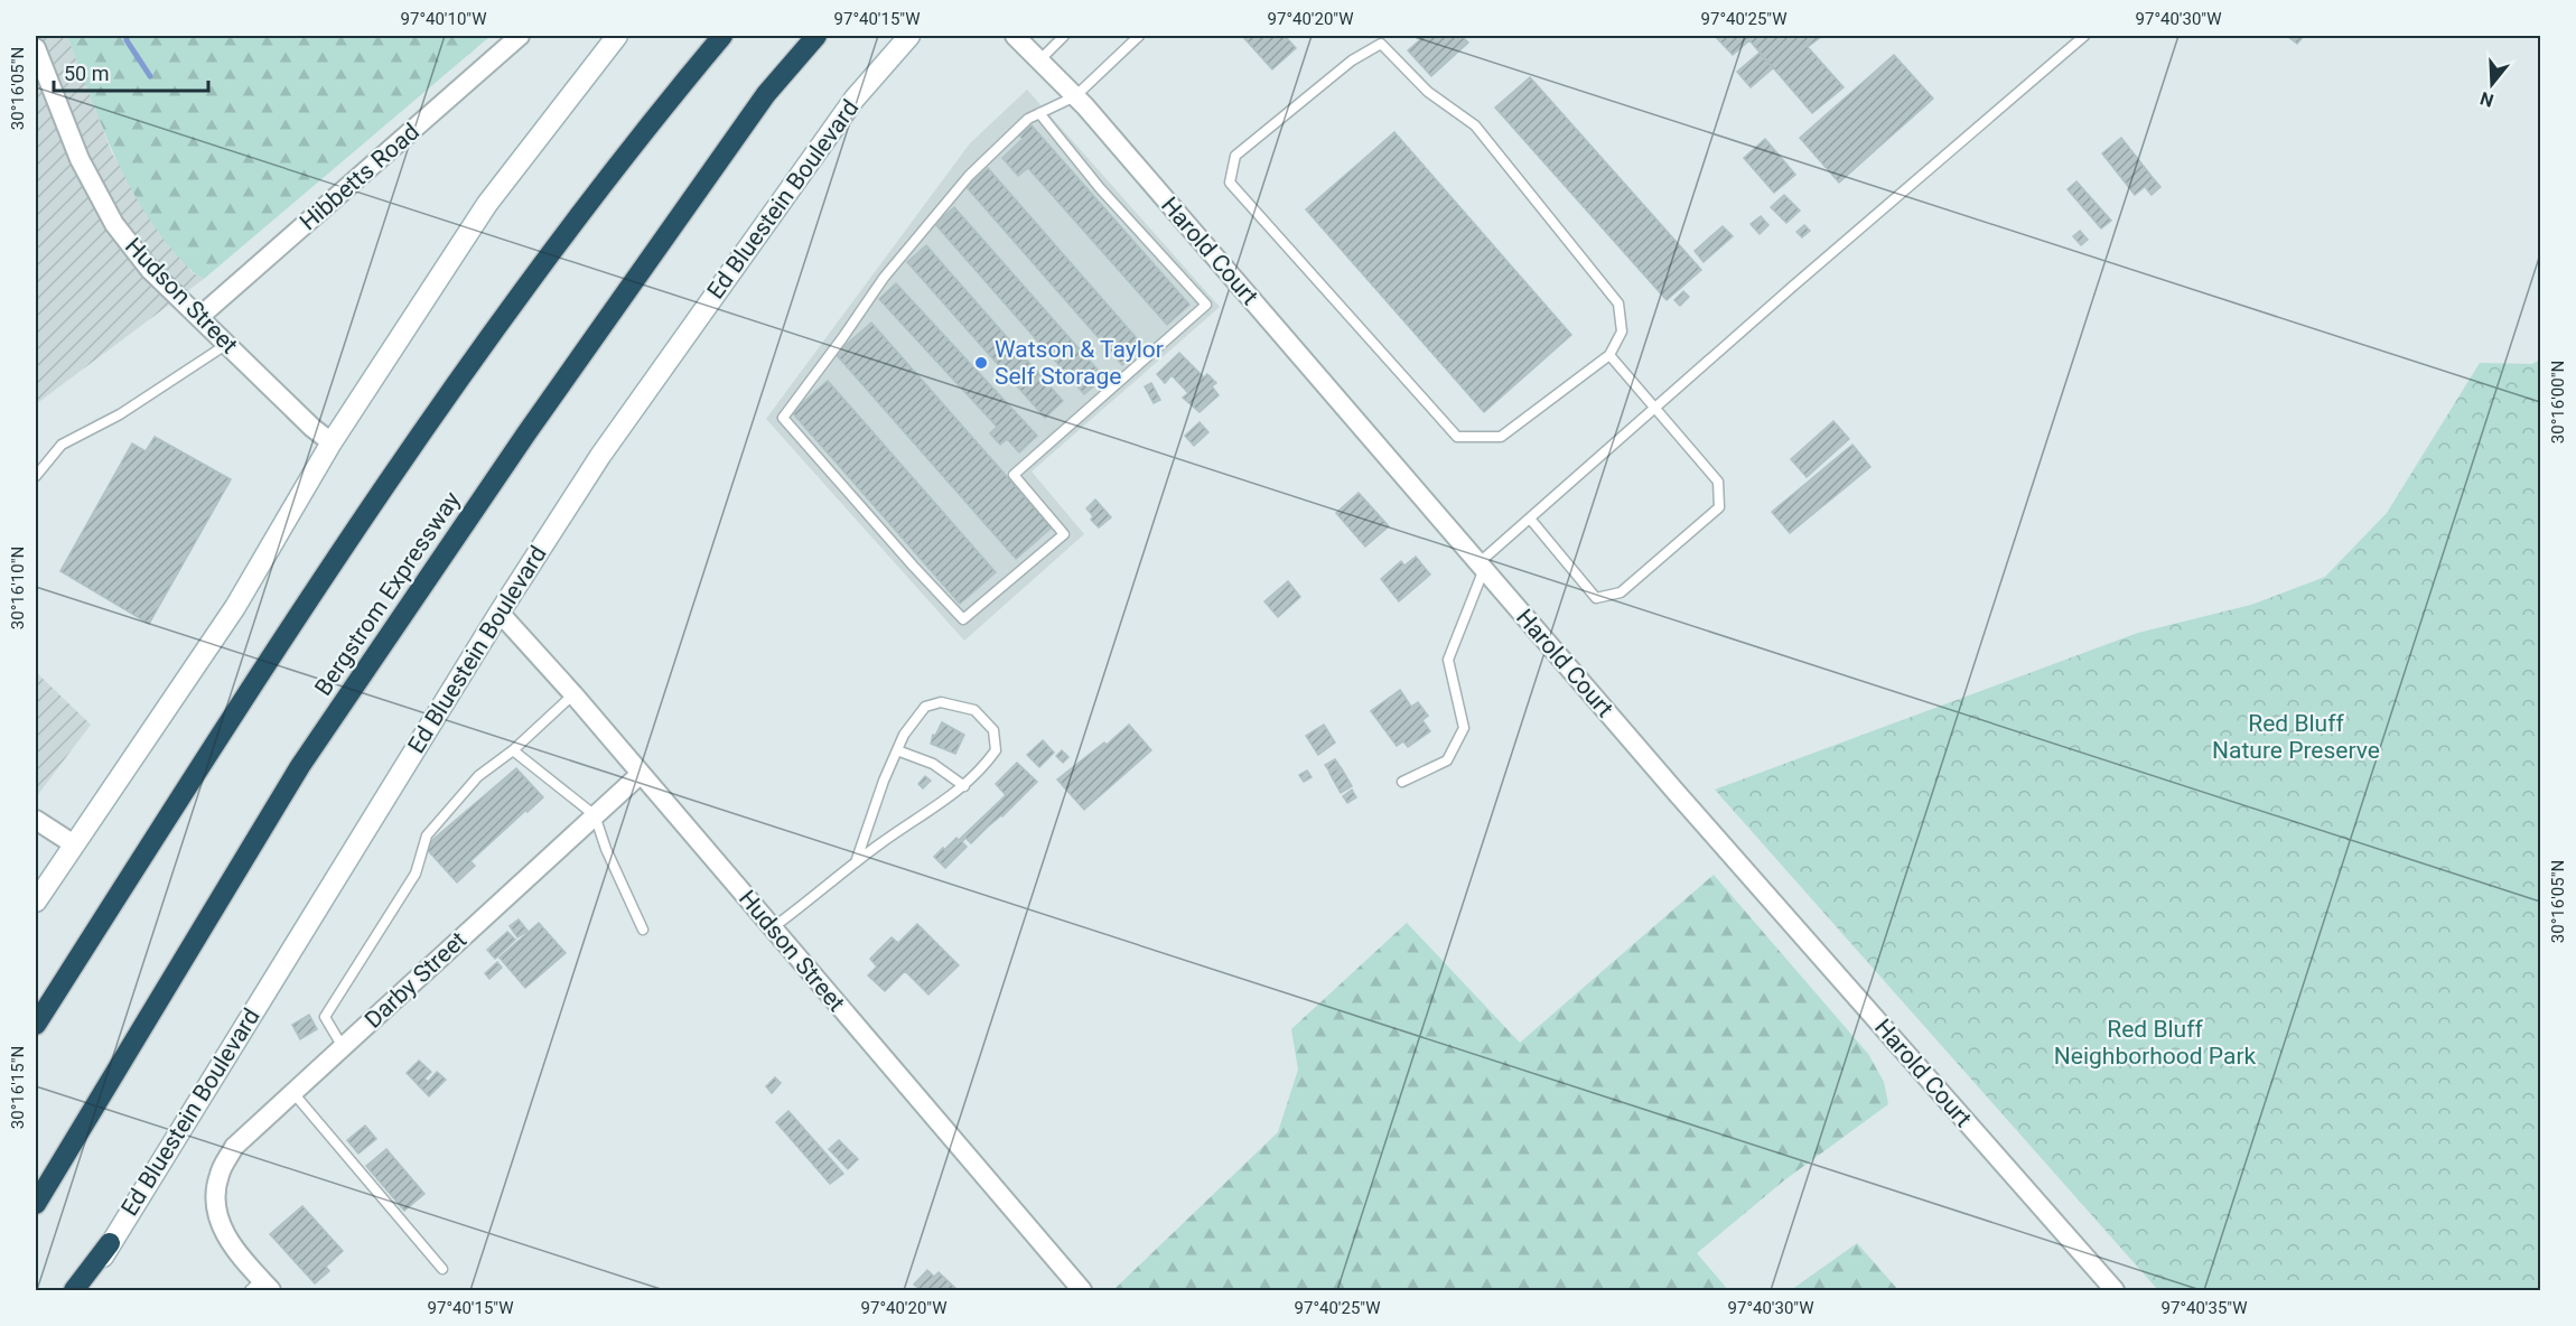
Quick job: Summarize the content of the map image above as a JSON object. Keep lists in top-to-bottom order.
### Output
{
  "streets": {
    "highway": ["Bergstrom Expressway"],
    "main road": ["Ed Bluestein Boulevard"],
    "street": [
      "Hibbetts Road",
      "Harold Court",
      "Hudson Street",
      "Darby Street"
    ]
  },
  "crossings": [
    ["Hibbetts Road", "Hudson Street"],
    ["Ed Bluestein Boulevard", "Hudson Street"],
    ["Hudson Street", "Darby Street"]
  ],
  "parks": ["Red Bluff Nature Preserve", "Red Bluff Neighborhood Park"],
  "places": ["Watson & Taylor Self Storage"],
  "scale_bar": "50 m",
  "north": "bottom",
  "coordinates": [
    "97°40'10\"W",
    "97°40'15\"W",
    "97°40'20\"W",
    "97°40'25\"W",
    "97°40'30\"W",
    "30°16'05\"N",
    "30°16'00\"N",
    "30°16'10\"N",
    "30°16'15\"N",
    "97°40'35\"W"
  ]
}
